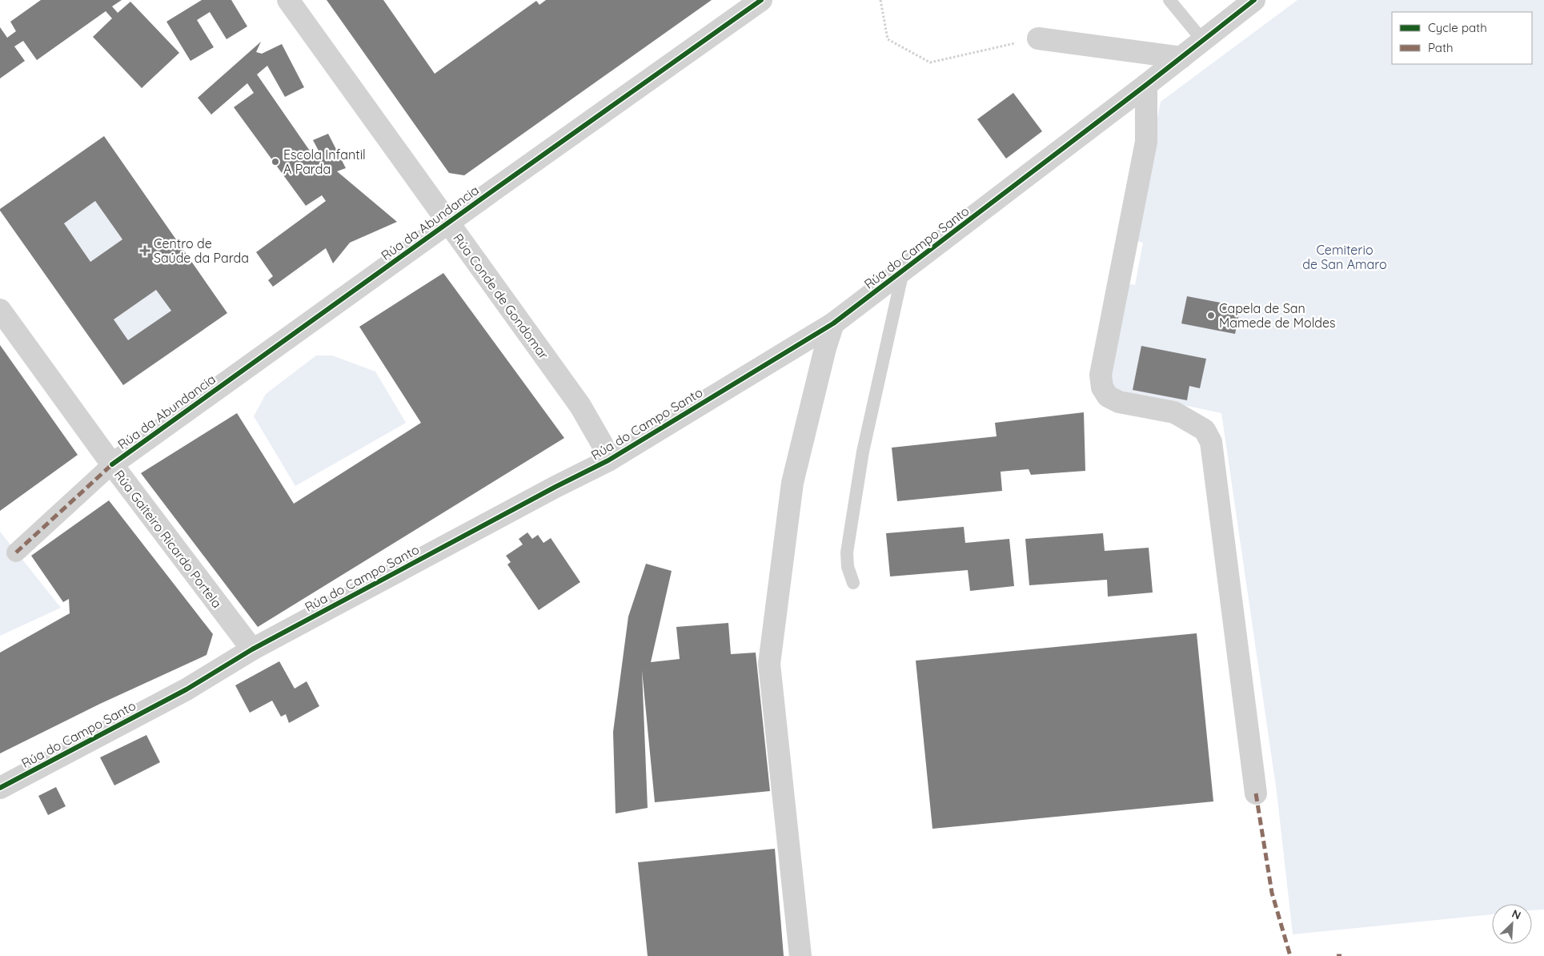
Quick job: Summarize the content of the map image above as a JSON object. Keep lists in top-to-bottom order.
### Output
{
  "streets": {
    "street": [
      "Rúa da Abundancia",
      "Rúa do Campo Santo",
      "Rúa Conde de Gondomar",
      "Rúa Gaiteiro Ricardo Portela"
    ]
  },
  "crossings": [
    ["Rúa da Abundancia", "Rúa Conde de Gondomar"],
    ["Rúa da Abundancia", "Rúa Gaiteiro Ricardo Portela"],
    ["Rúa do Campo Santo", "Rúa Conde de Gondomar"],
    ["Rúa do Campo Santo", "Rúa Gaiteiro Ricardo Portela"]
  ],
  "parks": ["Cemiterio de San Amaro"],
  "places": {
    "other": ["Escola Infantil A Parda", "Capela de San Mamede de Moldes"],
    "health": ["Centro de Saúde da Parda"]
  },
  "legend": ["Cycle path", "Path"],
  "north": "top right"
}
